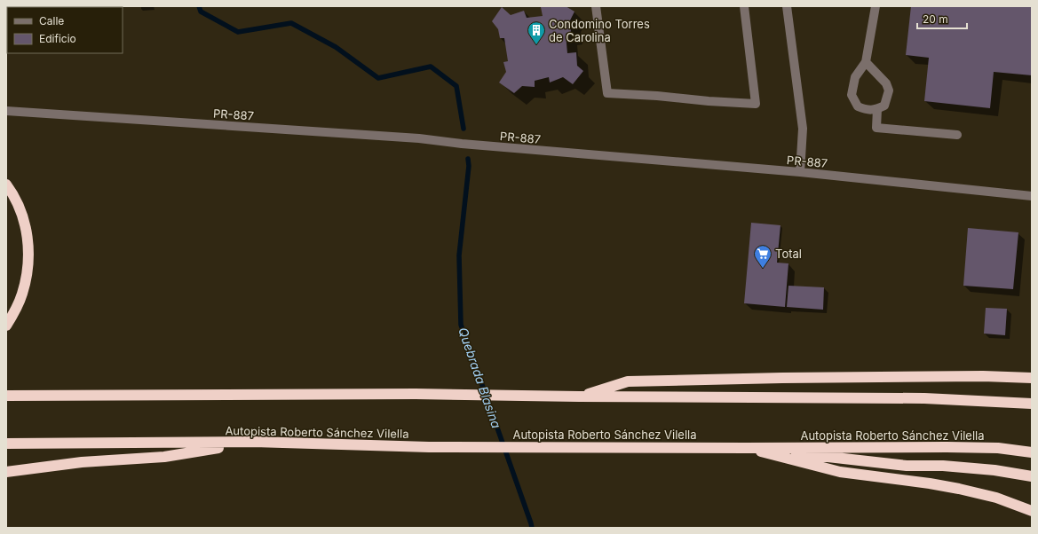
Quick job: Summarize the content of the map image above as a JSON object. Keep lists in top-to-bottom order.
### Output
{
  "streets": {
    "highway": ["Autopista Roberto Sánchez Vilella"],
    "street": ["PR-887"]
  },
  "water": ["Quebrada Blasina"],
  "places": {
    "building": ["Condomino Torres de Carolina"],
    "supermarket": ["Total"]
  },
  "legend": ["Calle", "Edificio"],
  "scale_bar": "20 m"
}
